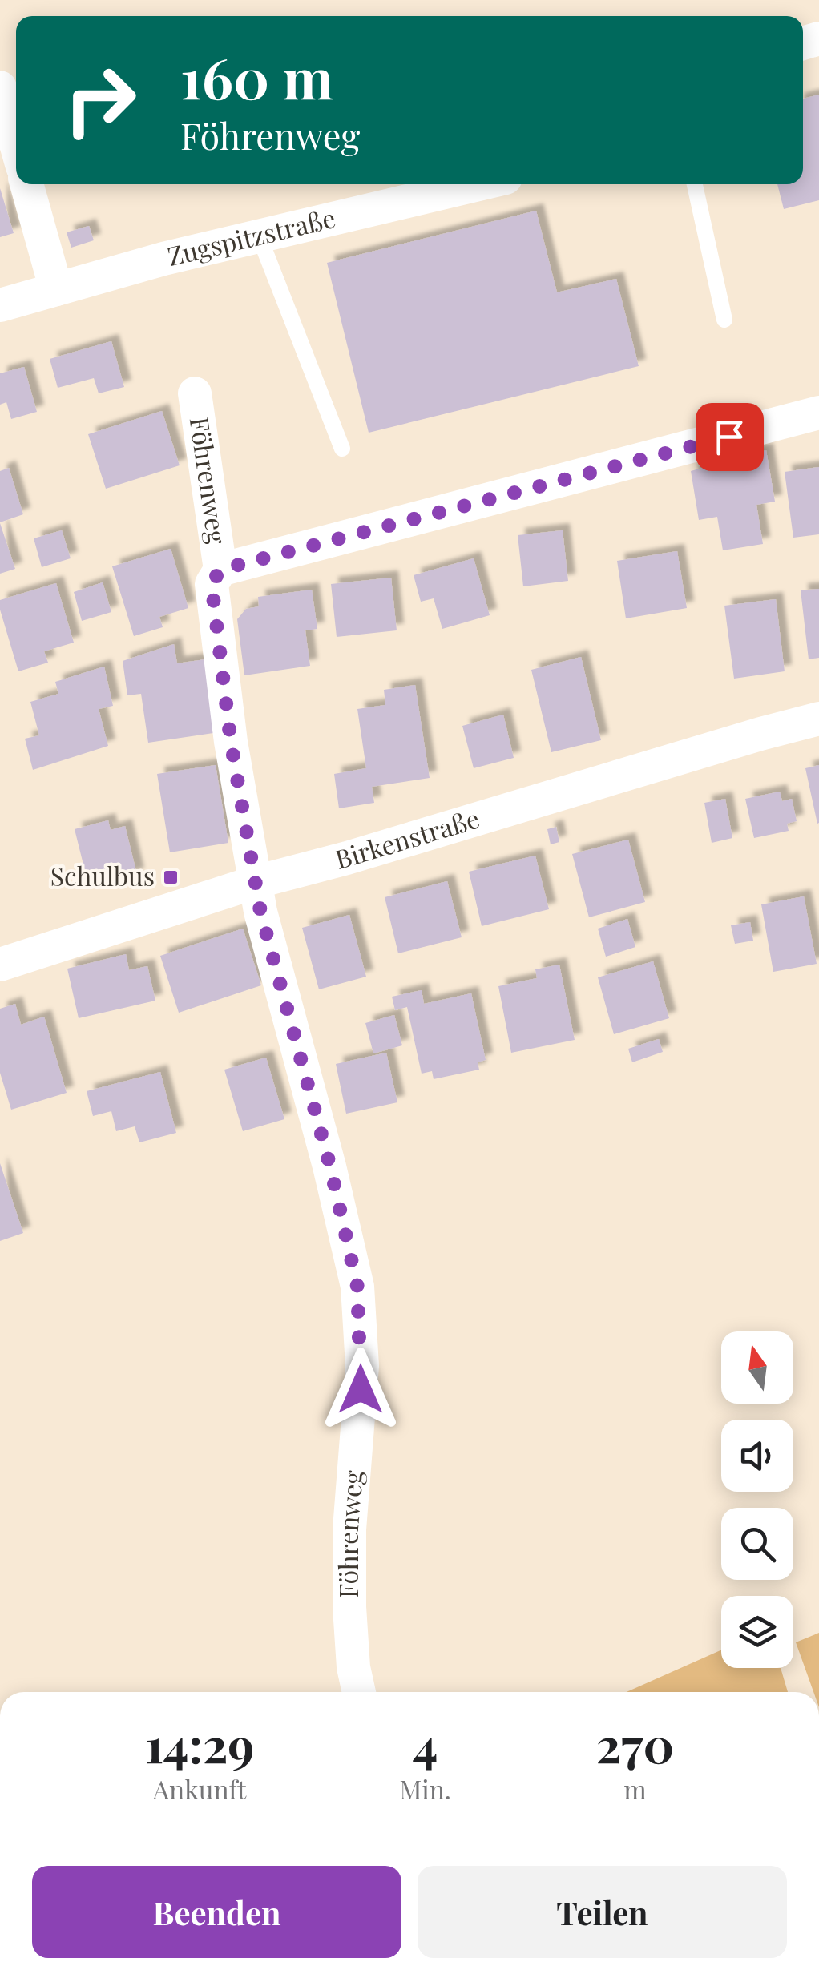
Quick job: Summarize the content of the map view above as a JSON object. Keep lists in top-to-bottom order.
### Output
{
  "streets": {
    "street": ["Zugspitzstraße", "Föhrenweg", "Birkenstraße"]
  },
  "crossings": [
    ["Föhrenweg", "Birkenstraße"]
  ],
  "places": {
    "transit": ["Schulbus"]
  },
  "north": "top",
  "page": {
    "turn": ["160 m", "Föhrenweg"],
    "eta": [
      "14:29",
      "Ankunft",
      "4",
      "Min.",
      "270",
      "m"
    ],
    "buttons": ["Beenden", "Teilen"]
  }
}
